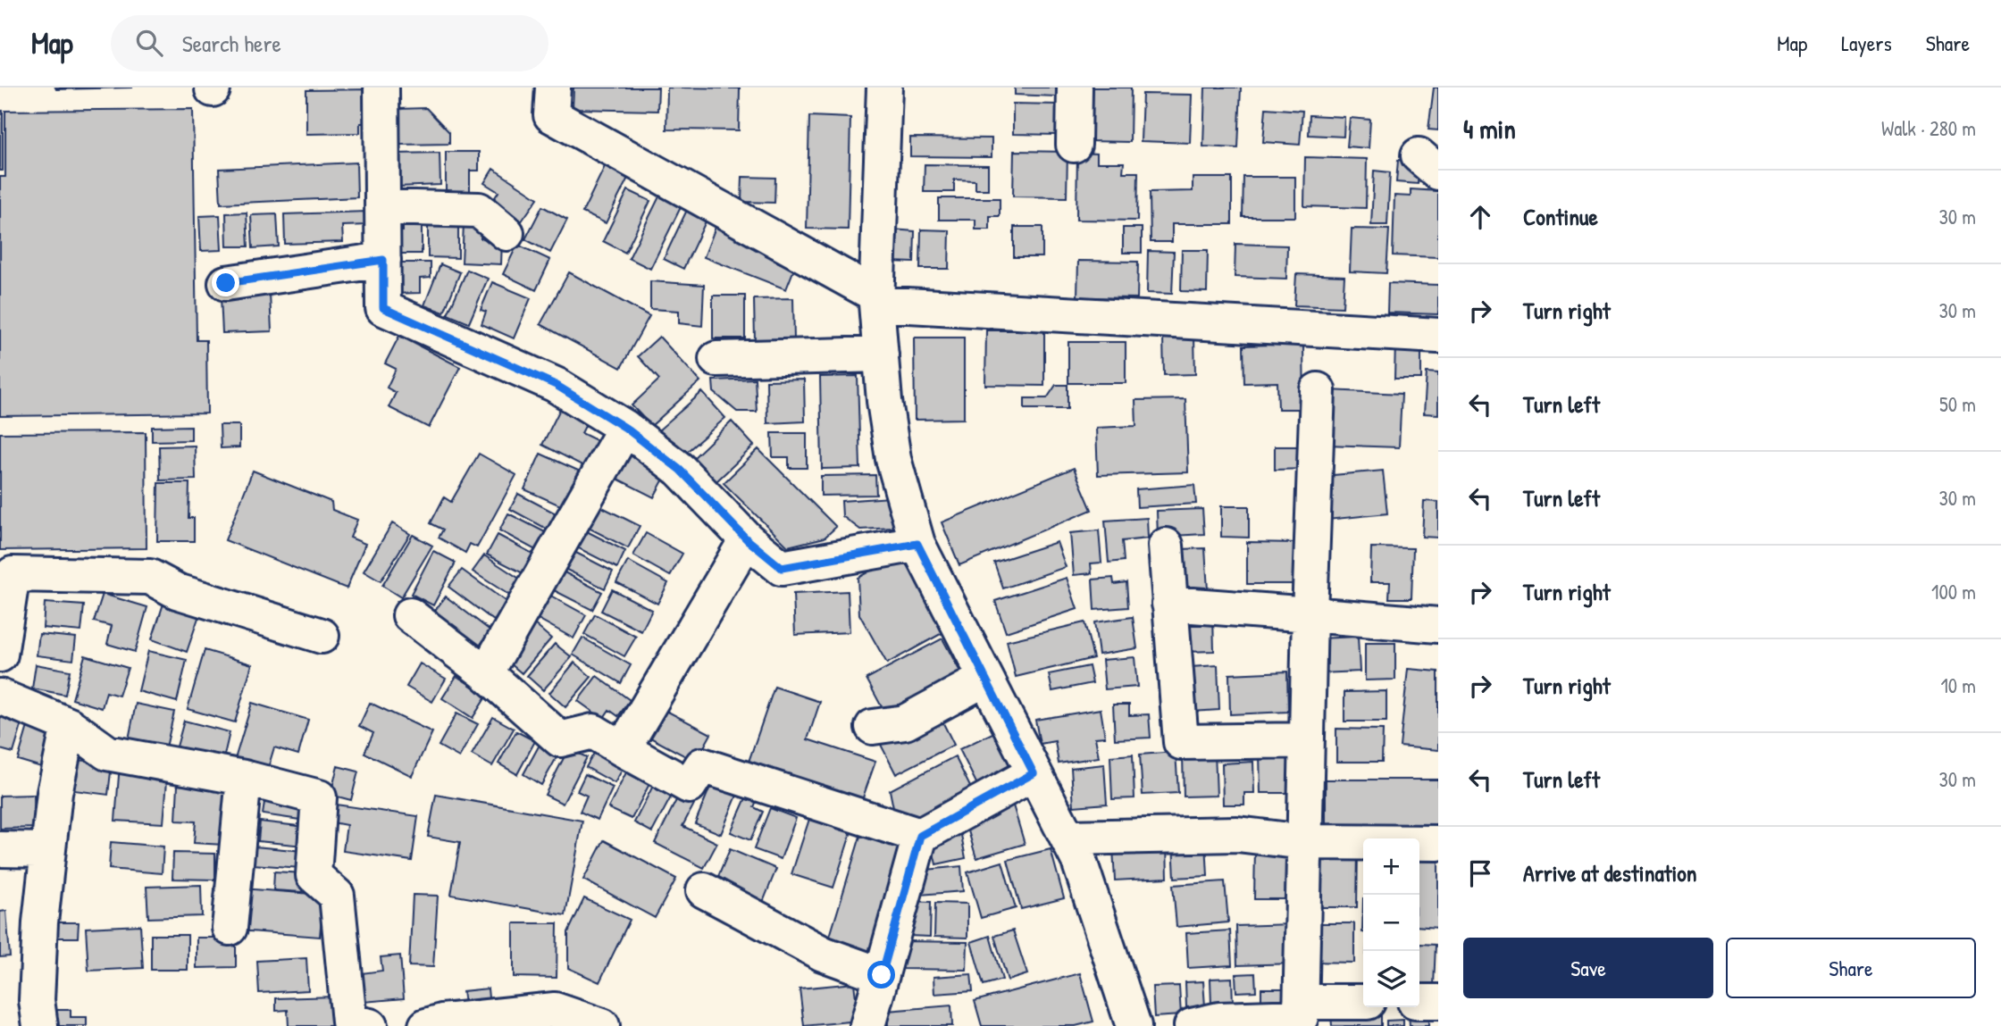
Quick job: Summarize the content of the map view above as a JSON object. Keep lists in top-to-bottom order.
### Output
{
  "page": {
    "header": "Map",
    "search": "Search here",
    "nav": ["Map", "Layers", "Share"],
    "heading": ["4 min", "Walk · 280 m"],
    "list": [
      ["Continue", "30 m"],
      ["Turn right", "30 m"],
      ["Turn left", "50 m"],
      ["Turn left", "30 m"],
      ["Turn right", "100 m"],
      ["Turn right", "10 m"],
      ["Turn left", "30 m"],
      "Arrive at destination"
    ],
    "map_buttons": ["+", "−"],
    "buttons": ["Save", "Share"]
  }
}
